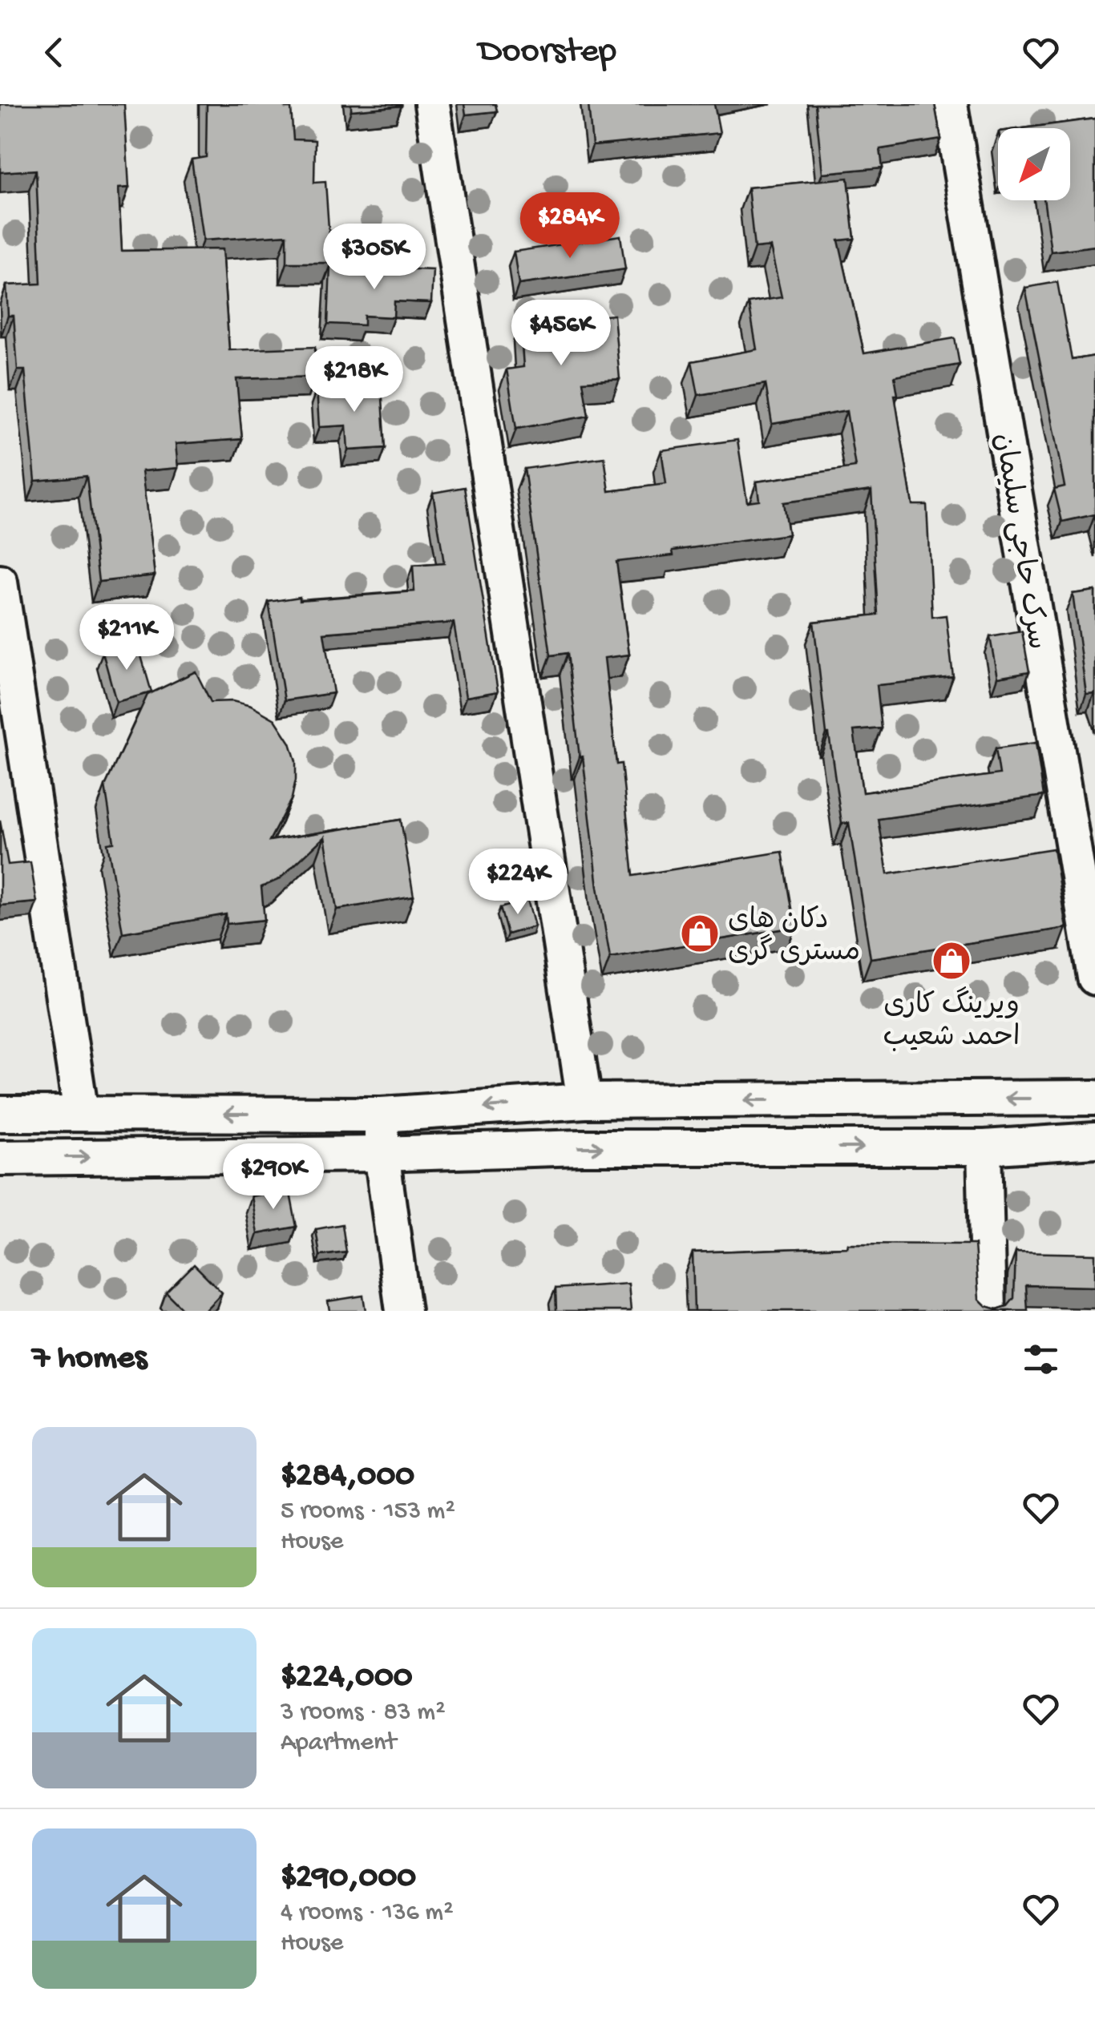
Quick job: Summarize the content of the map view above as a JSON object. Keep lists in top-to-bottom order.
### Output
{
  "streets": {
    "street": ["سرک حاجی سلیمان"]
  },
  "places": {
    "shop": ["دکان های مستری گری", "ویرینگ کاری احمد شعیب"]
  },
  "north": "bottom left",
  "page": {
    "header": "Doorstep",
    "price": [
      "$284K",
      "$305K",
      "$456K",
      "$218K",
      "$211K",
      "$224K",
      "$290K"
    ],
    "heading": "7 homes",
    "list": [
      {
        "name": "$284,000",
        "note": "5 rooms · 153 m² · House"
      },
      {
        "name": "$224,000",
        "note": "3 rooms · 83 m² · Apartment"
      },
      {
        "name": "$290,000",
        "note": "4 rooms · 136 m² · House"
      }
    ]
  }
}
